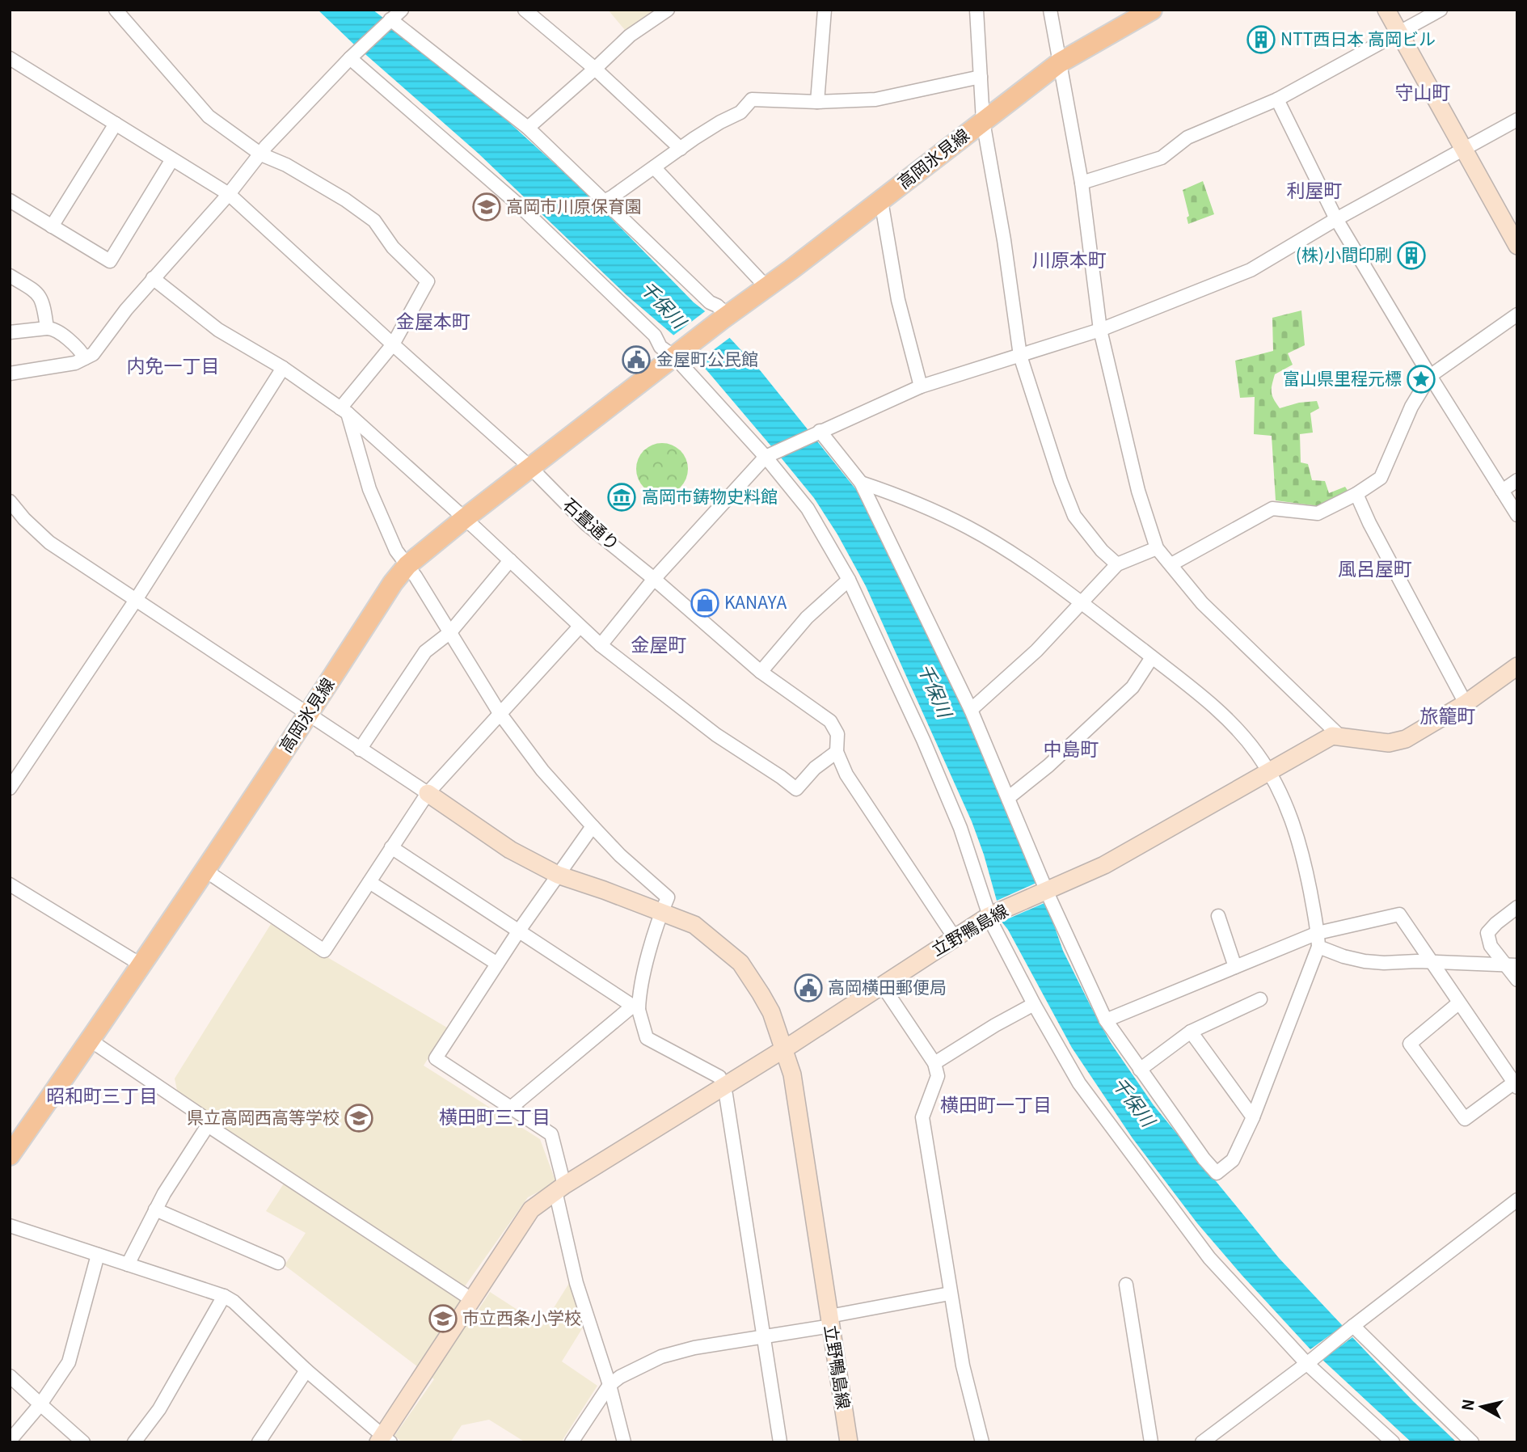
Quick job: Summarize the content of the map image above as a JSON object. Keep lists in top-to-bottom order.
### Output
{
  "streets": {
    "main road": ["高岡氷見線"],
    "street": ["石畳通り", "立野鴨島線"]
  },
  "crossings": [
    ["高岡氷見線", "石畳通り"],
    ["石畳通り", "立野鴨島線"]
  ],
  "districts": [
    "守山町",
    "利屋町",
    "川原本町",
    "金屋本町",
    "内免一丁目",
    "風呂屋町",
    "金屋町",
    "旅籠町",
    "中島町",
    "昭和町三丁目",
    "横田町一丁目",
    "横田町三丁目"
  ],
  "water": ["千保川"],
  "places": {
    "building": ["NTT西日本 高岡ビル", "(株)小間印刷"],
    "school or university": ["高岡市川原保育園", "県立高岡西高等学校", "市立西条小学校"],
    "public building": ["金屋町公民館", "高岡横田郵便局"],
    "place": ["富山県里程元標"],
    "museum": ["高岡市鋳物史料館"],
    "shop": ["KANAYA"]
  },
  "north": "left"
}
